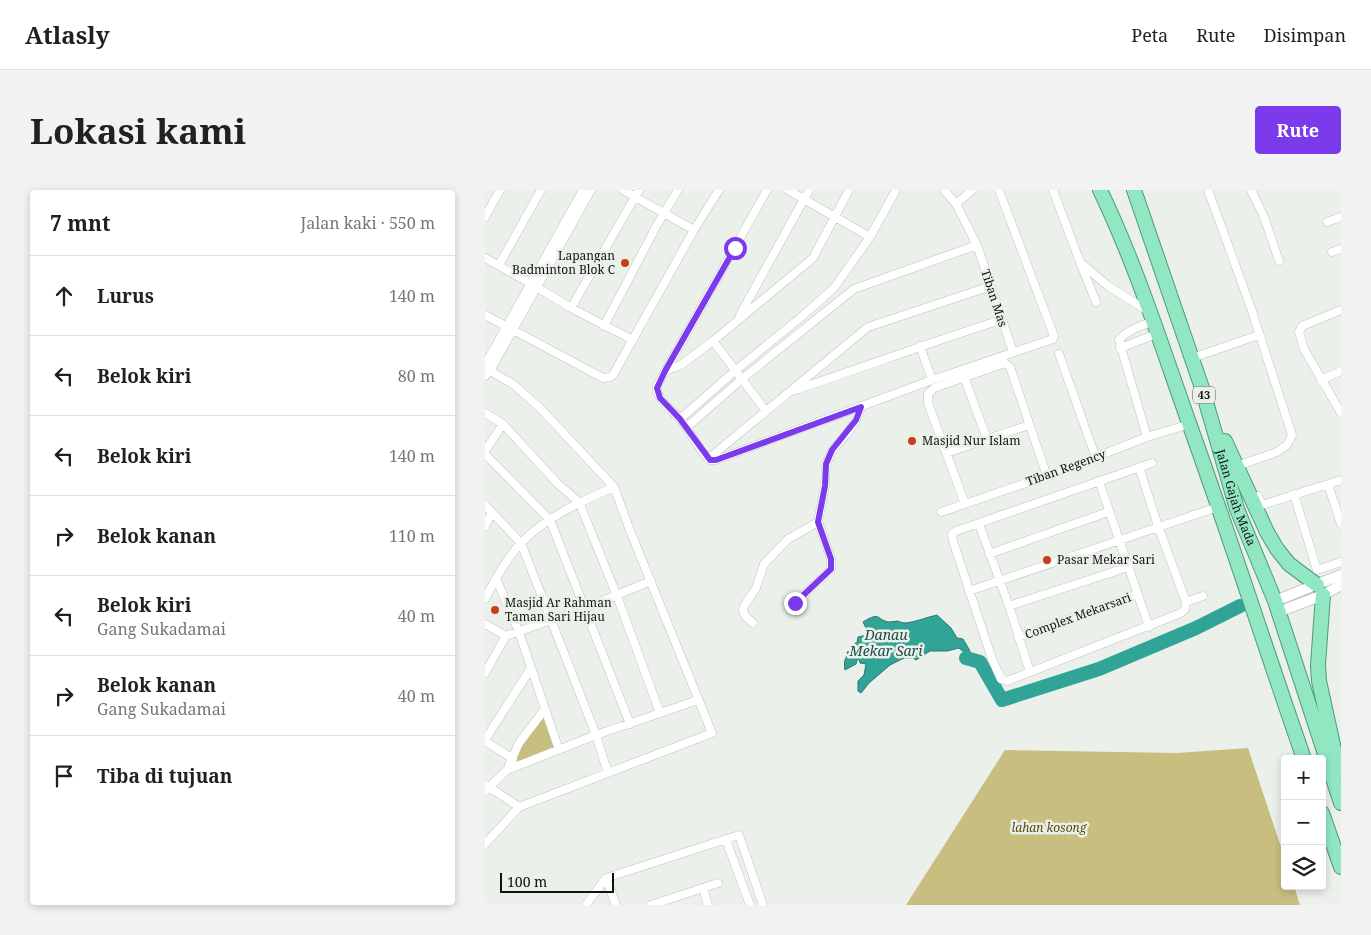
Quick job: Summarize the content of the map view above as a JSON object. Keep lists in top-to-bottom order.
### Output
{
  "streets": {
    "highway": ["43", "Jalan Gajah Mada"],
    "street": ["Tiban Mas", "Tiban Regency", "Complex Mekarsari"]
  },
  "crossings": [
    ["Tiban Regency", "Jalan Gajah Mada"]
  ],
  "water": ["Danau Mekar Sari"],
  "parks": ["lahan kosong"],
  "places": [
    "Lapangan Badminton Blok C",
    "Masjid Nur Islam",
    "Pasar Mekar Sari",
    "Masjid Ar Rahman Taman Sari Hijau"
  ],
  "scale_bar": "100 m",
  "page": {
    "header": "Atlasly",
    "nav": ["Peta", "Rute", "Disimpan"],
    "buttons": "Rute",
    "title": "Lokasi kami",
    "heading": ["7 mnt", "Jalan kaki · 550 m"],
    "list": [
      ["Lurus", "140 m"],
      ["Belok kiri", "80 m"],
      ["Belok kiri", "140 m"],
      ["Belok kanan", "110 m"],
      ["Belok kiri", "Gang Sukadamai", "40 m"],
      ["Belok kanan", "Gang Sukadamai", "40 m"],
      "Tiba di tujuan"
    ],
    "map_buttons": ["+", "−"],
    "scale": "100 m"
  }
}
